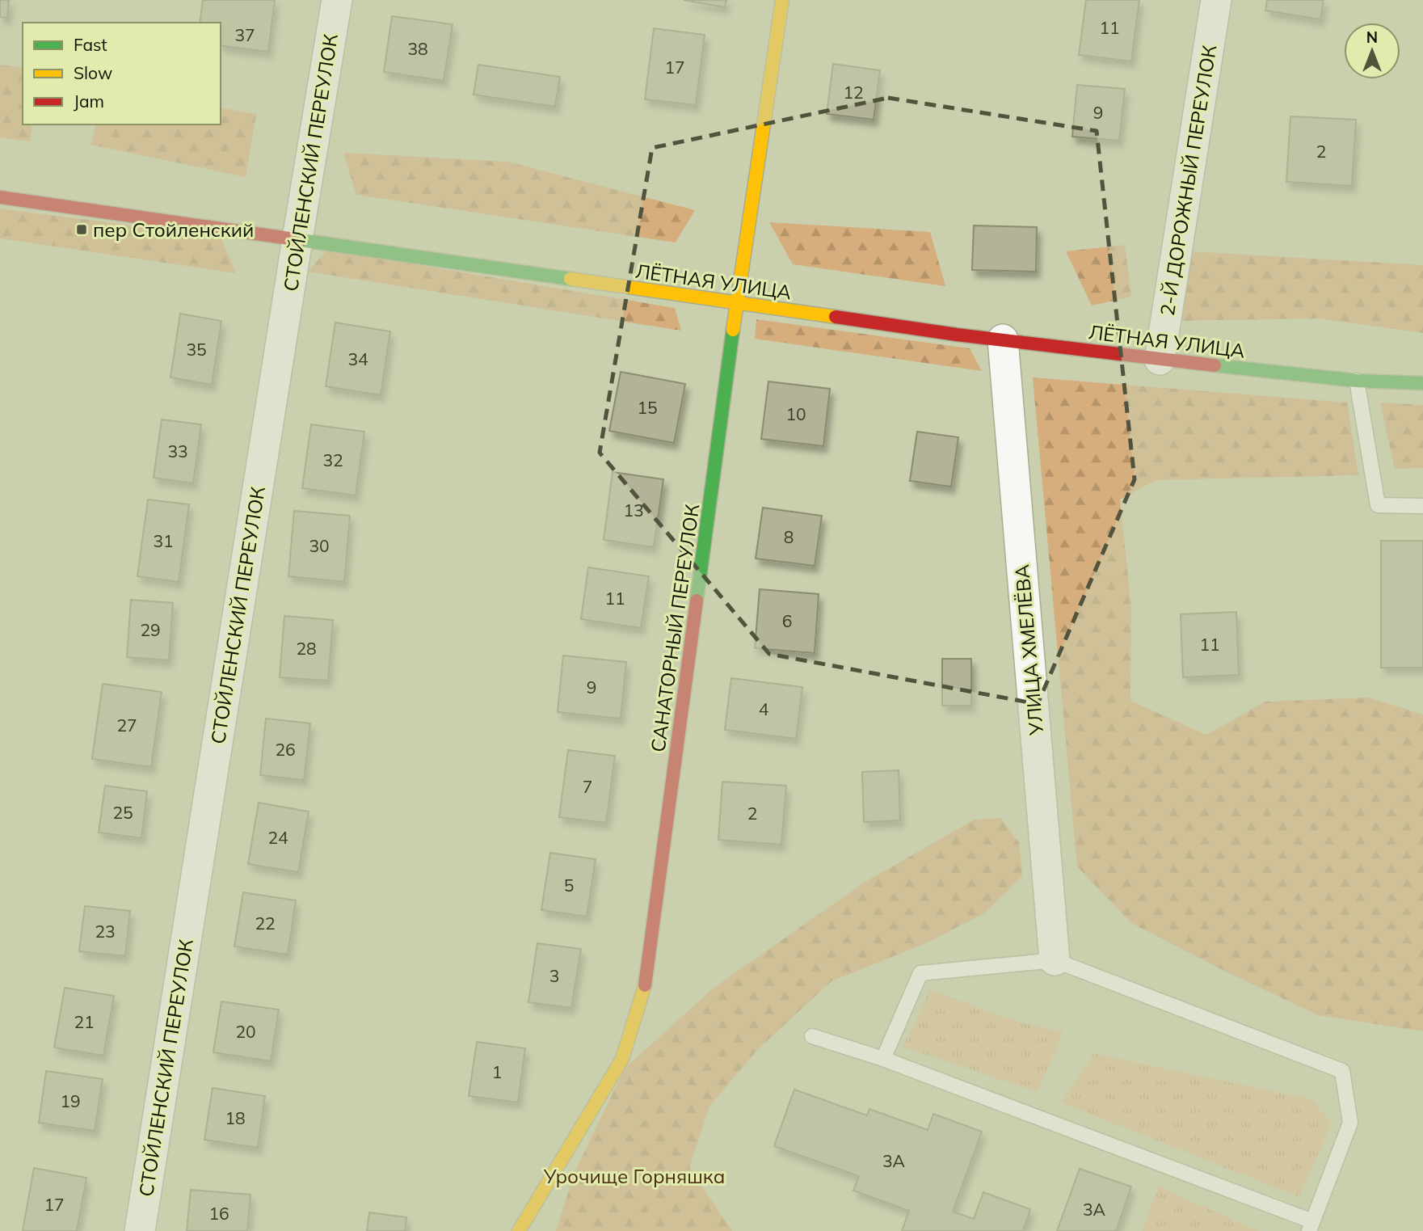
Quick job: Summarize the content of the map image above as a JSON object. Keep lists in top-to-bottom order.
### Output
{
  "streets": {
    "street": [
      "СТОЙЛЕНСКИЙ ПЕРЕУЛОК",
      "2-Й ДОРОЖНЫЙ ПЕРЕУЛОК",
      "ЛЁТНАЯ УЛИЦА",
      "САНАТОРНЫЙ ПЕРЕУЛОК",
      "УЛИЦА ХМЕЛЁВА"
    ]
  },
  "crossings": [
    ["СТОЙЛЕНСКИЙ ПЕРЕУЛОК", "ЛЁТНАЯ УЛИЦА"],
    ["2-Й ДОРОЖНЫЙ ПЕРЕУЛОК", "ЛЁТНАЯ УЛИЦА"],
    ["ЛЁТНАЯ УЛИЦА", "САНАТОРНЫЙ ПЕРЕУЛОК"],
    ["ЛЁТНАЯ УЛИЦА", "УЛИЦА ХМЕЛЁВА"]
  ],
  "parks": ["Урочище Горняшка"],
  "places": {
    "transit": ["пер Стойленский"]
  },
  "house_numbers": [
    "11",
    "37",
    "38",
    "17",
    "12",
    "9",
    "2",
    "35",
    "34",
    "15",
    "10",
    "33",
    "32",
    "13",
    "8",
    "31",
    "30",
    "11",
    "6",
    "29",
    "11",
    "28",
    "9",
    "4",
    "27",
    "26",
    "7",
    "25",
    "2",
    "24",
    "5",
    "22",
    "23",
    "3",
    "21",
    "20",
    "1",
    "19",
    "18",
    "3А",
    "17",
    "3А",
    "16"
  ],
  "legend": ["Fast", "Slow", "Jam"],
  "north": "top"
}
